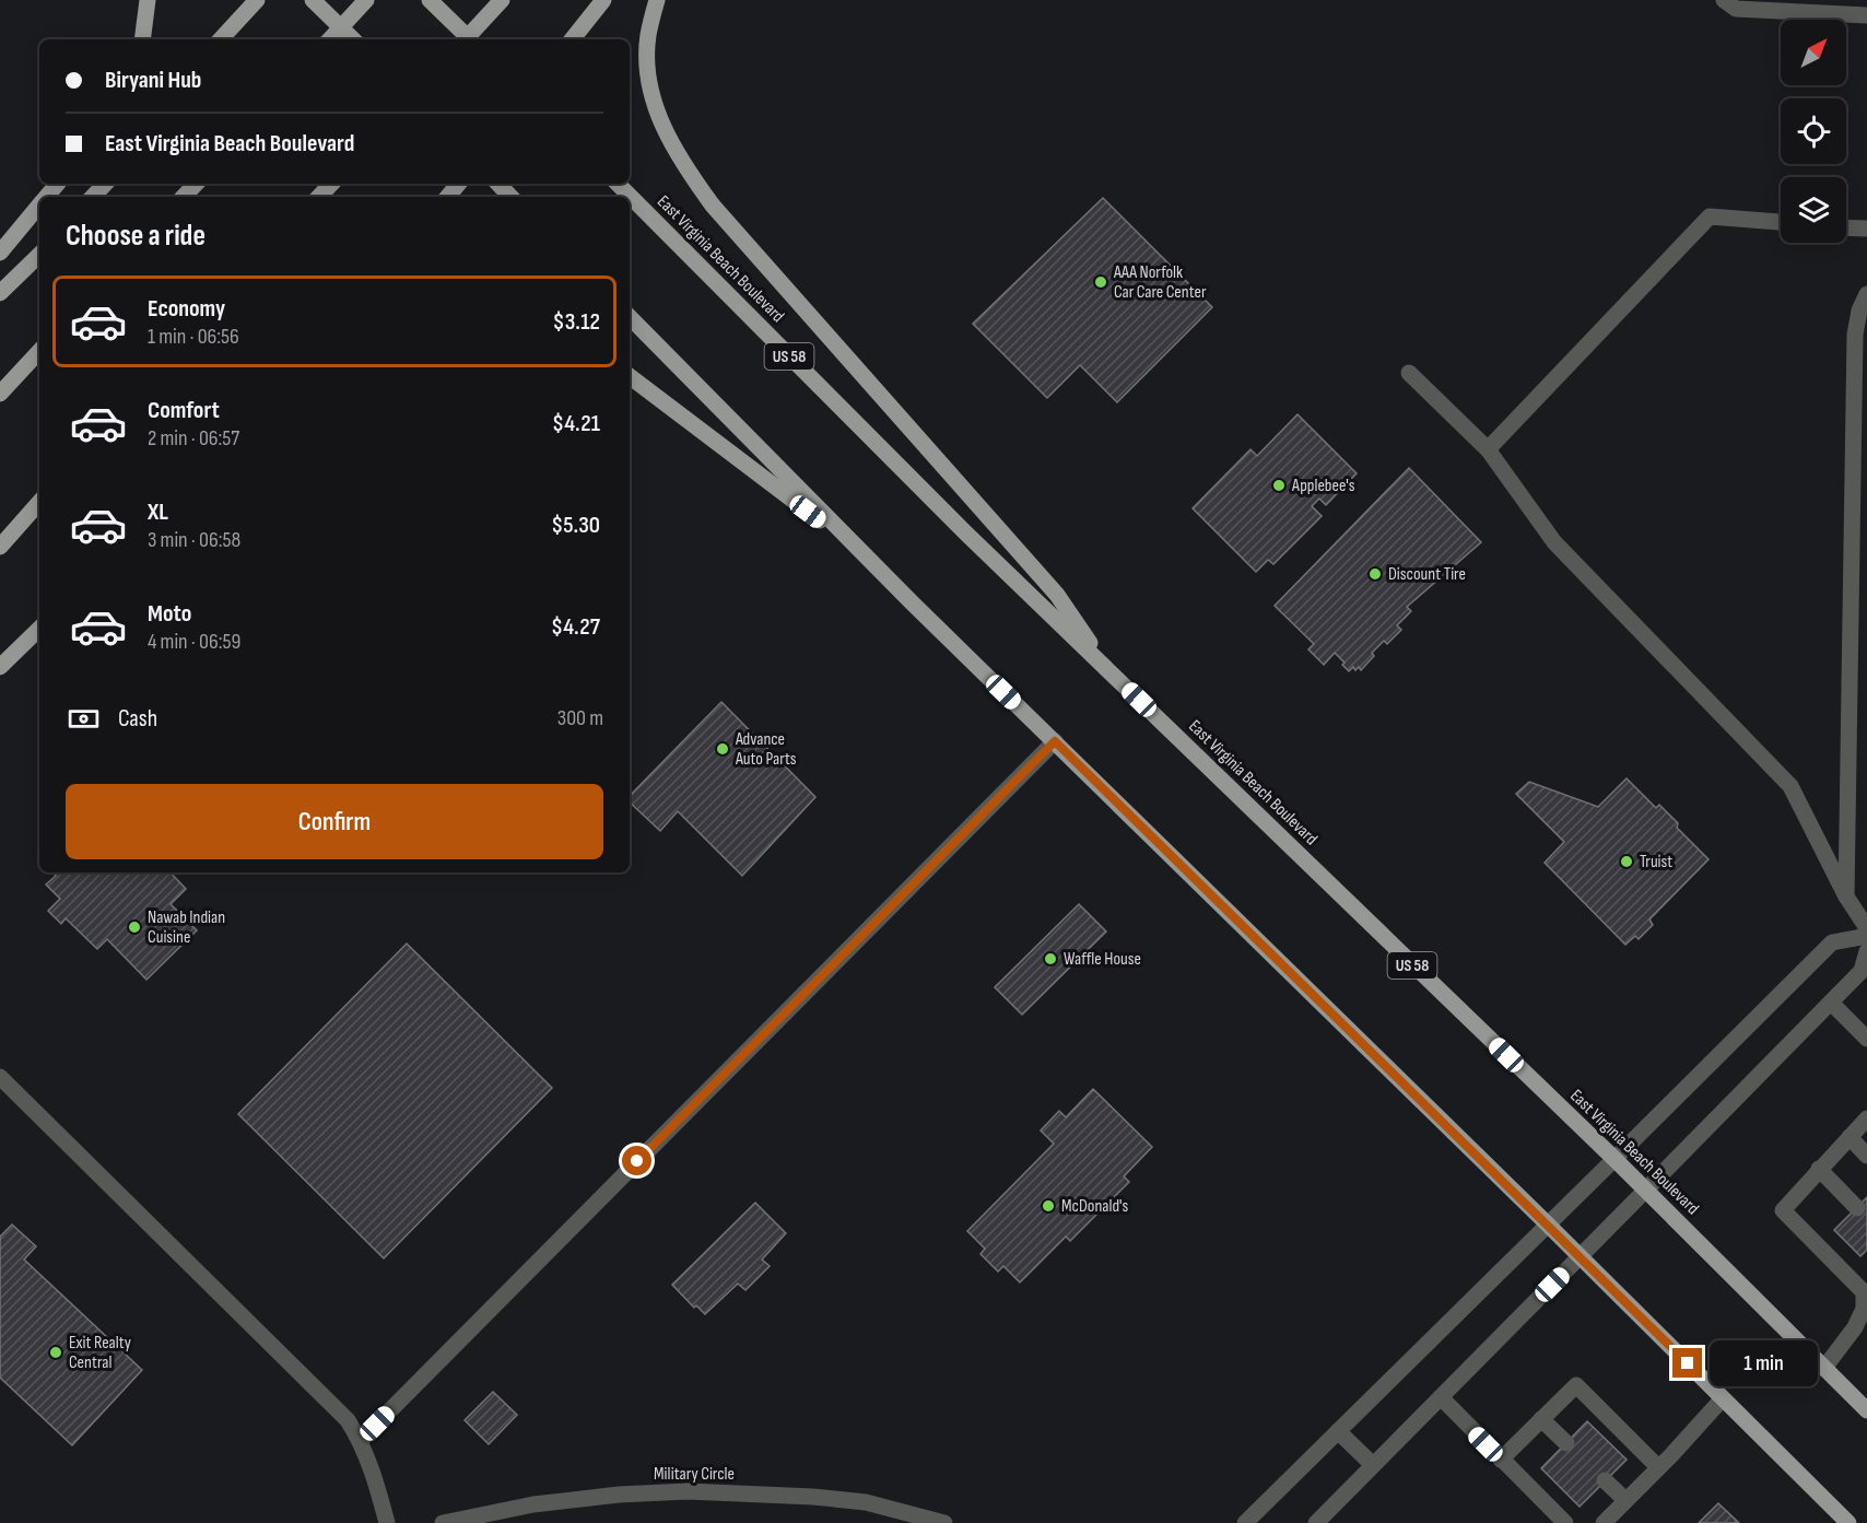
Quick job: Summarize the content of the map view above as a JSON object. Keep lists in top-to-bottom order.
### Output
{
  "streets": {
    "main road": ["East Virginia Beach Boulevard", "US 58"],
    "street": ["Military Circle"]
  },
  "places": [
    "AAA Norfolk Car Care Center",
    "Applebee's",
    "Discount Tire",
    "Advance Auto Parts",
    "Truist",
    "Nawab Indian Cuisine",
    "Waffle House",
    "McDonald's",
    "Exit Realty Central"
  ],
  "north": "top right",
  "page": {
    "banner": ["Biryani Hub", "East Virginia Beach Boulevard"],
    "heading": "Choose a ride",
    "list": [
      {
        "name": "Economy",
        "note": "1 min · 06:56",
        "value": "$3.12"
      },
      {
        "name": "Comfort",
        "note": "2 min · 06:57",
        "value": "$4.21"
      },
      {
        "name": "XL",
        "note": "3 min · 06:58",
        "value": "$5.30"
      },
      {
        "name": "Moto",
        "note": "4 min · 06:59",
        "value": "$4.27"
      }
    ],
    "pay": ["Cash", "300 m"],
    "buttons": "Confirm",
    "bubble": "1 min"
  }
}
